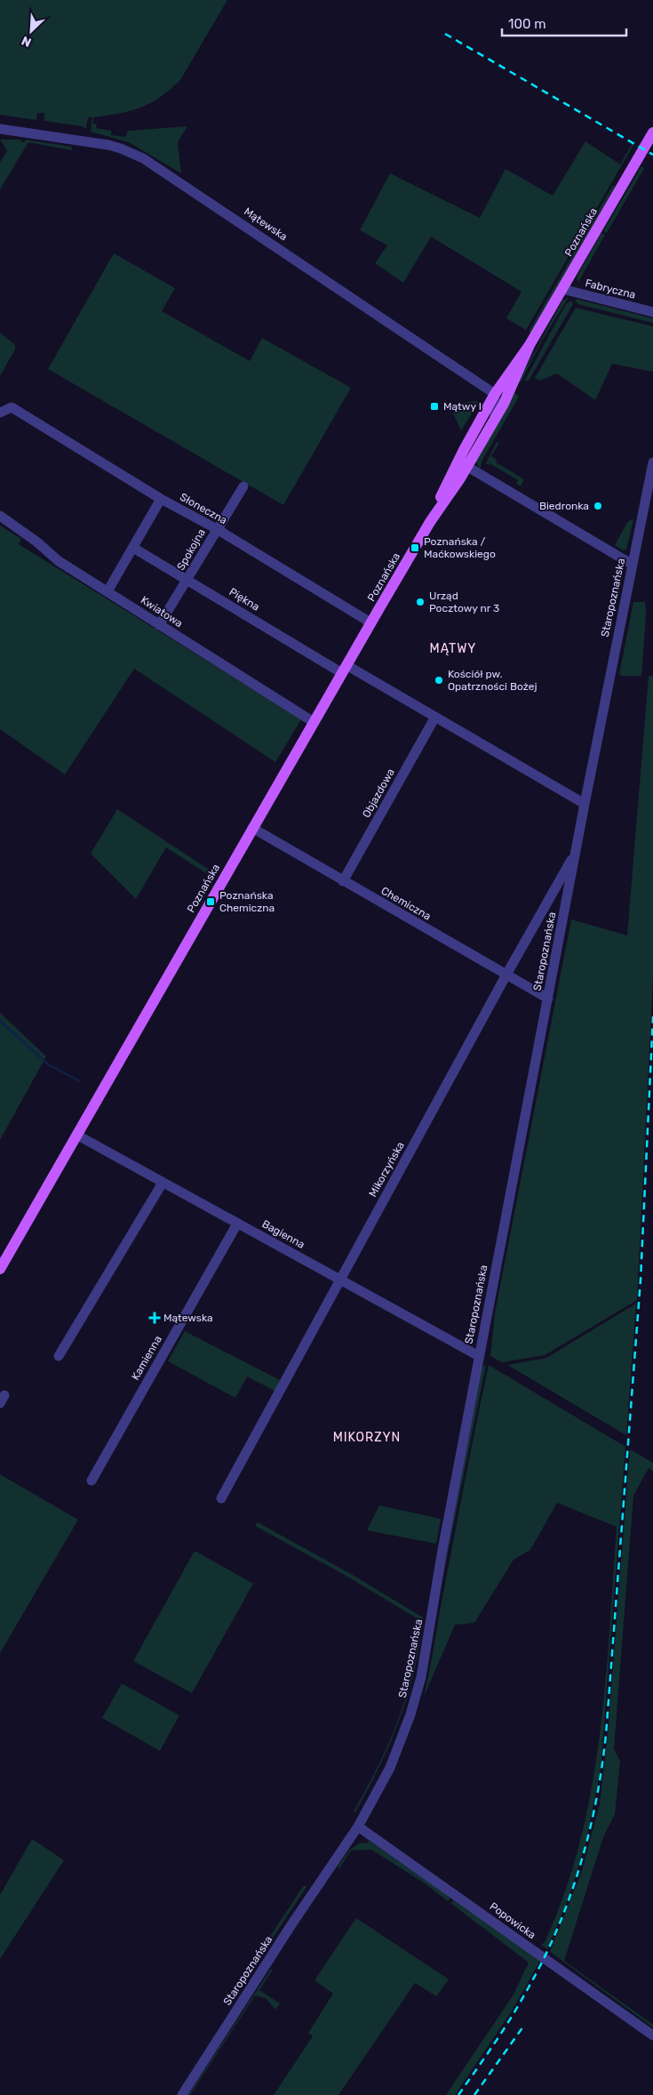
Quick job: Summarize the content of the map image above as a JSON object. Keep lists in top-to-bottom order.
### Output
{
  "streets": {
    "main road": ["Poznańska"],
    "street": [
      "Mątewska",
      "Fabryczna",
      "Słoneczna",
      "Spokojna",
      "Staropoznańska",
      "Piękna",
      "Kwiatowa",
      "Objazdowa",
      "Chemiczna",
      "Mikorzyńska",
      "Bagienna",
      "Kamienna",
      "Popowicka"
    ]
  },
  "crossings": [
    ["Mątewska", "Poznańska"],
    ["Poznańska", "Fabryczna"],
    ["Poznańska", "Słoneczna"],
    ["Poznańska", "Piękna"],
    ["Poznańska", "Kwiatowa"],
    ["Poznańska", "Chemiczna"],
    ["Poznańska", "Bagienna"],
    ["Słoneczna", "Spokojna"],
    ["Spokojna", "Piękna"],
    ["Spokojna", "Kwiatowa"],
    ["Staropoznańska", "Chemiczna"],
    ["Staropoznańska", "Mikorzyńska"],
    ["Staropoznańska", "Bagienna"],
    ["Staropoznańska", "Popowicka"],
    ["Objazdowa", "Chemiczna"],
    ["Chemiczna", "Mikorzyńska"],
    ["Mikorzyńska", "Bagienna"],
    ["Bagienna", "Kamienna"]
  ],
  "districts": ["MĄTWY", "MIKORZYN"],
  "places": {
    "transit": ["Mątwy I", "Poznańska / Maćkowskiego", "Poznańska Chemiczna"],
    "other": ["Biedronka", "Urząd Pocztowy nr 3", "Kościół pw. Opatrzności Bożej"],
    "health": ["Mątewska"]
  },
  "scale_bar": "100 m",
  "north": "bottom left"
}
